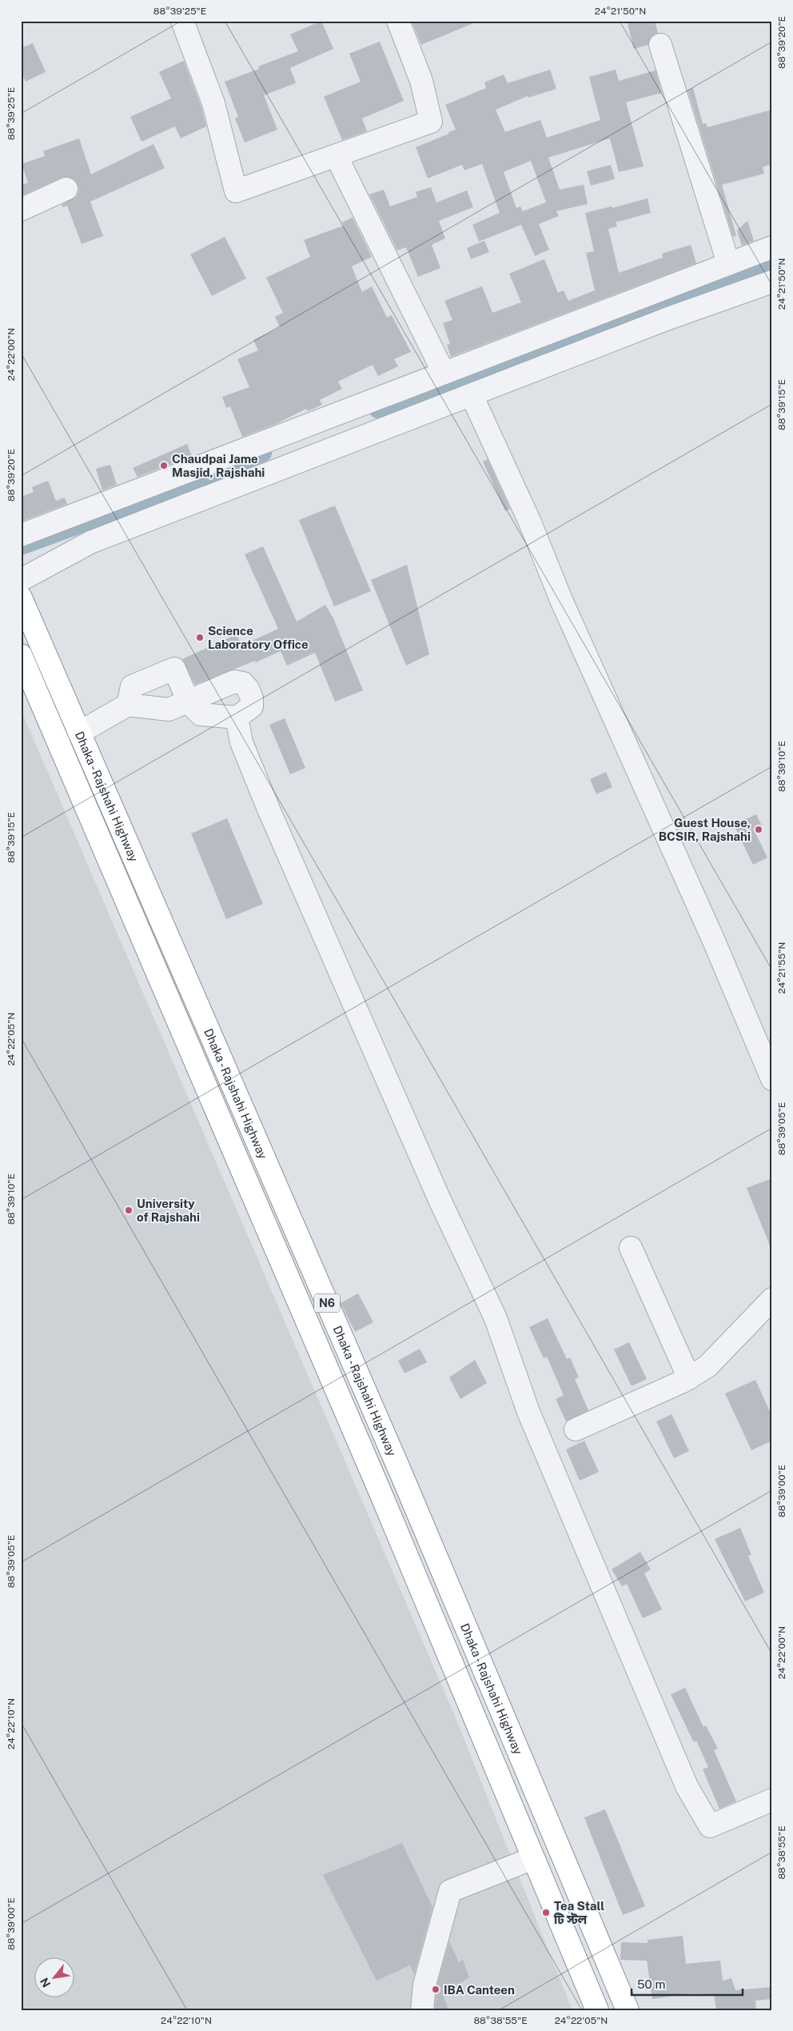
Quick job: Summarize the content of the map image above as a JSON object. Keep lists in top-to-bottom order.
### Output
{
  "streets": {
    "highway": ["Dhaka - Rajshahi Highway", "N6"]
  },
  "places": [
    "Chaudpai Jame Masjid, Rajshahi",
    "Science Laboratory Office",
    "Guest House, BCSIR, Rajshahi",
    "University of Rajshahi",
    "Tea Stall টি স্টল",
    "IBA Canteen"
  ],
  "scale_bar": "50 m",
  "north": "bottom left",
  "coordinates": [
    "88°39'25\"E",
    "24°21'50\"N",
    "88°39'20\"E",
    "24°22'00\"N",
    "88°39'15\"E",
    "88°39'10\"E",
    "24°21'55\"N",
    "24°22'05\"N",
    "88°39'05\"E",
    "88°39'00\"E",
    "24°22'10\"N",
    "88°38'55\"E"
  ]
}
